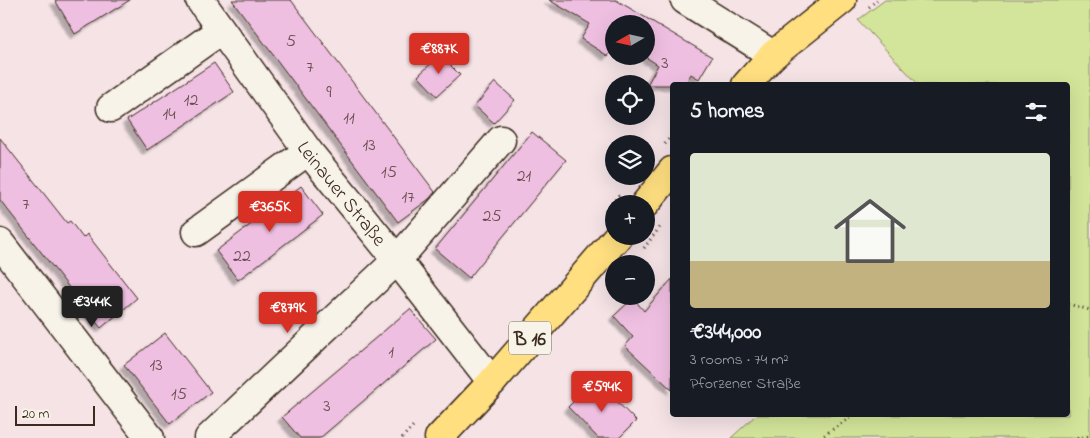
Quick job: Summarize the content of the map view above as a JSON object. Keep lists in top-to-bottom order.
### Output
{
  "streets": {
    "main road": ["B 16"],
    "street": ["Leinauer Straße"]
  },
  "crossings": [
    ["Leinauer Straße", "B 16"]
  ],
  "house_numbers": [
    "5",
    "3",
    "7",
    "9",
    "12",
    "14",
    "11",
    "13",
    "15",
    "21",
    "17",
    "7",
    "25",
    "22",
    "1",
    "13",
    "15",
    "3"
  ],
  "scale_bar": "20 m",
  "north": "left",
  "page": {
    "map_buttons": ["+", "−"],
    "price": [
      "€887K",
      "€365K",
      "€344K",
      "€879K",
      "€594K"
    ],
    "heading": "5 homes",
    "list": [
      {
        "name": "€344,000",
        "note": "3 rooms · 74 m² · Pforzener Straße"
      }
    ],
    "scale": "20 m"
  }
}
